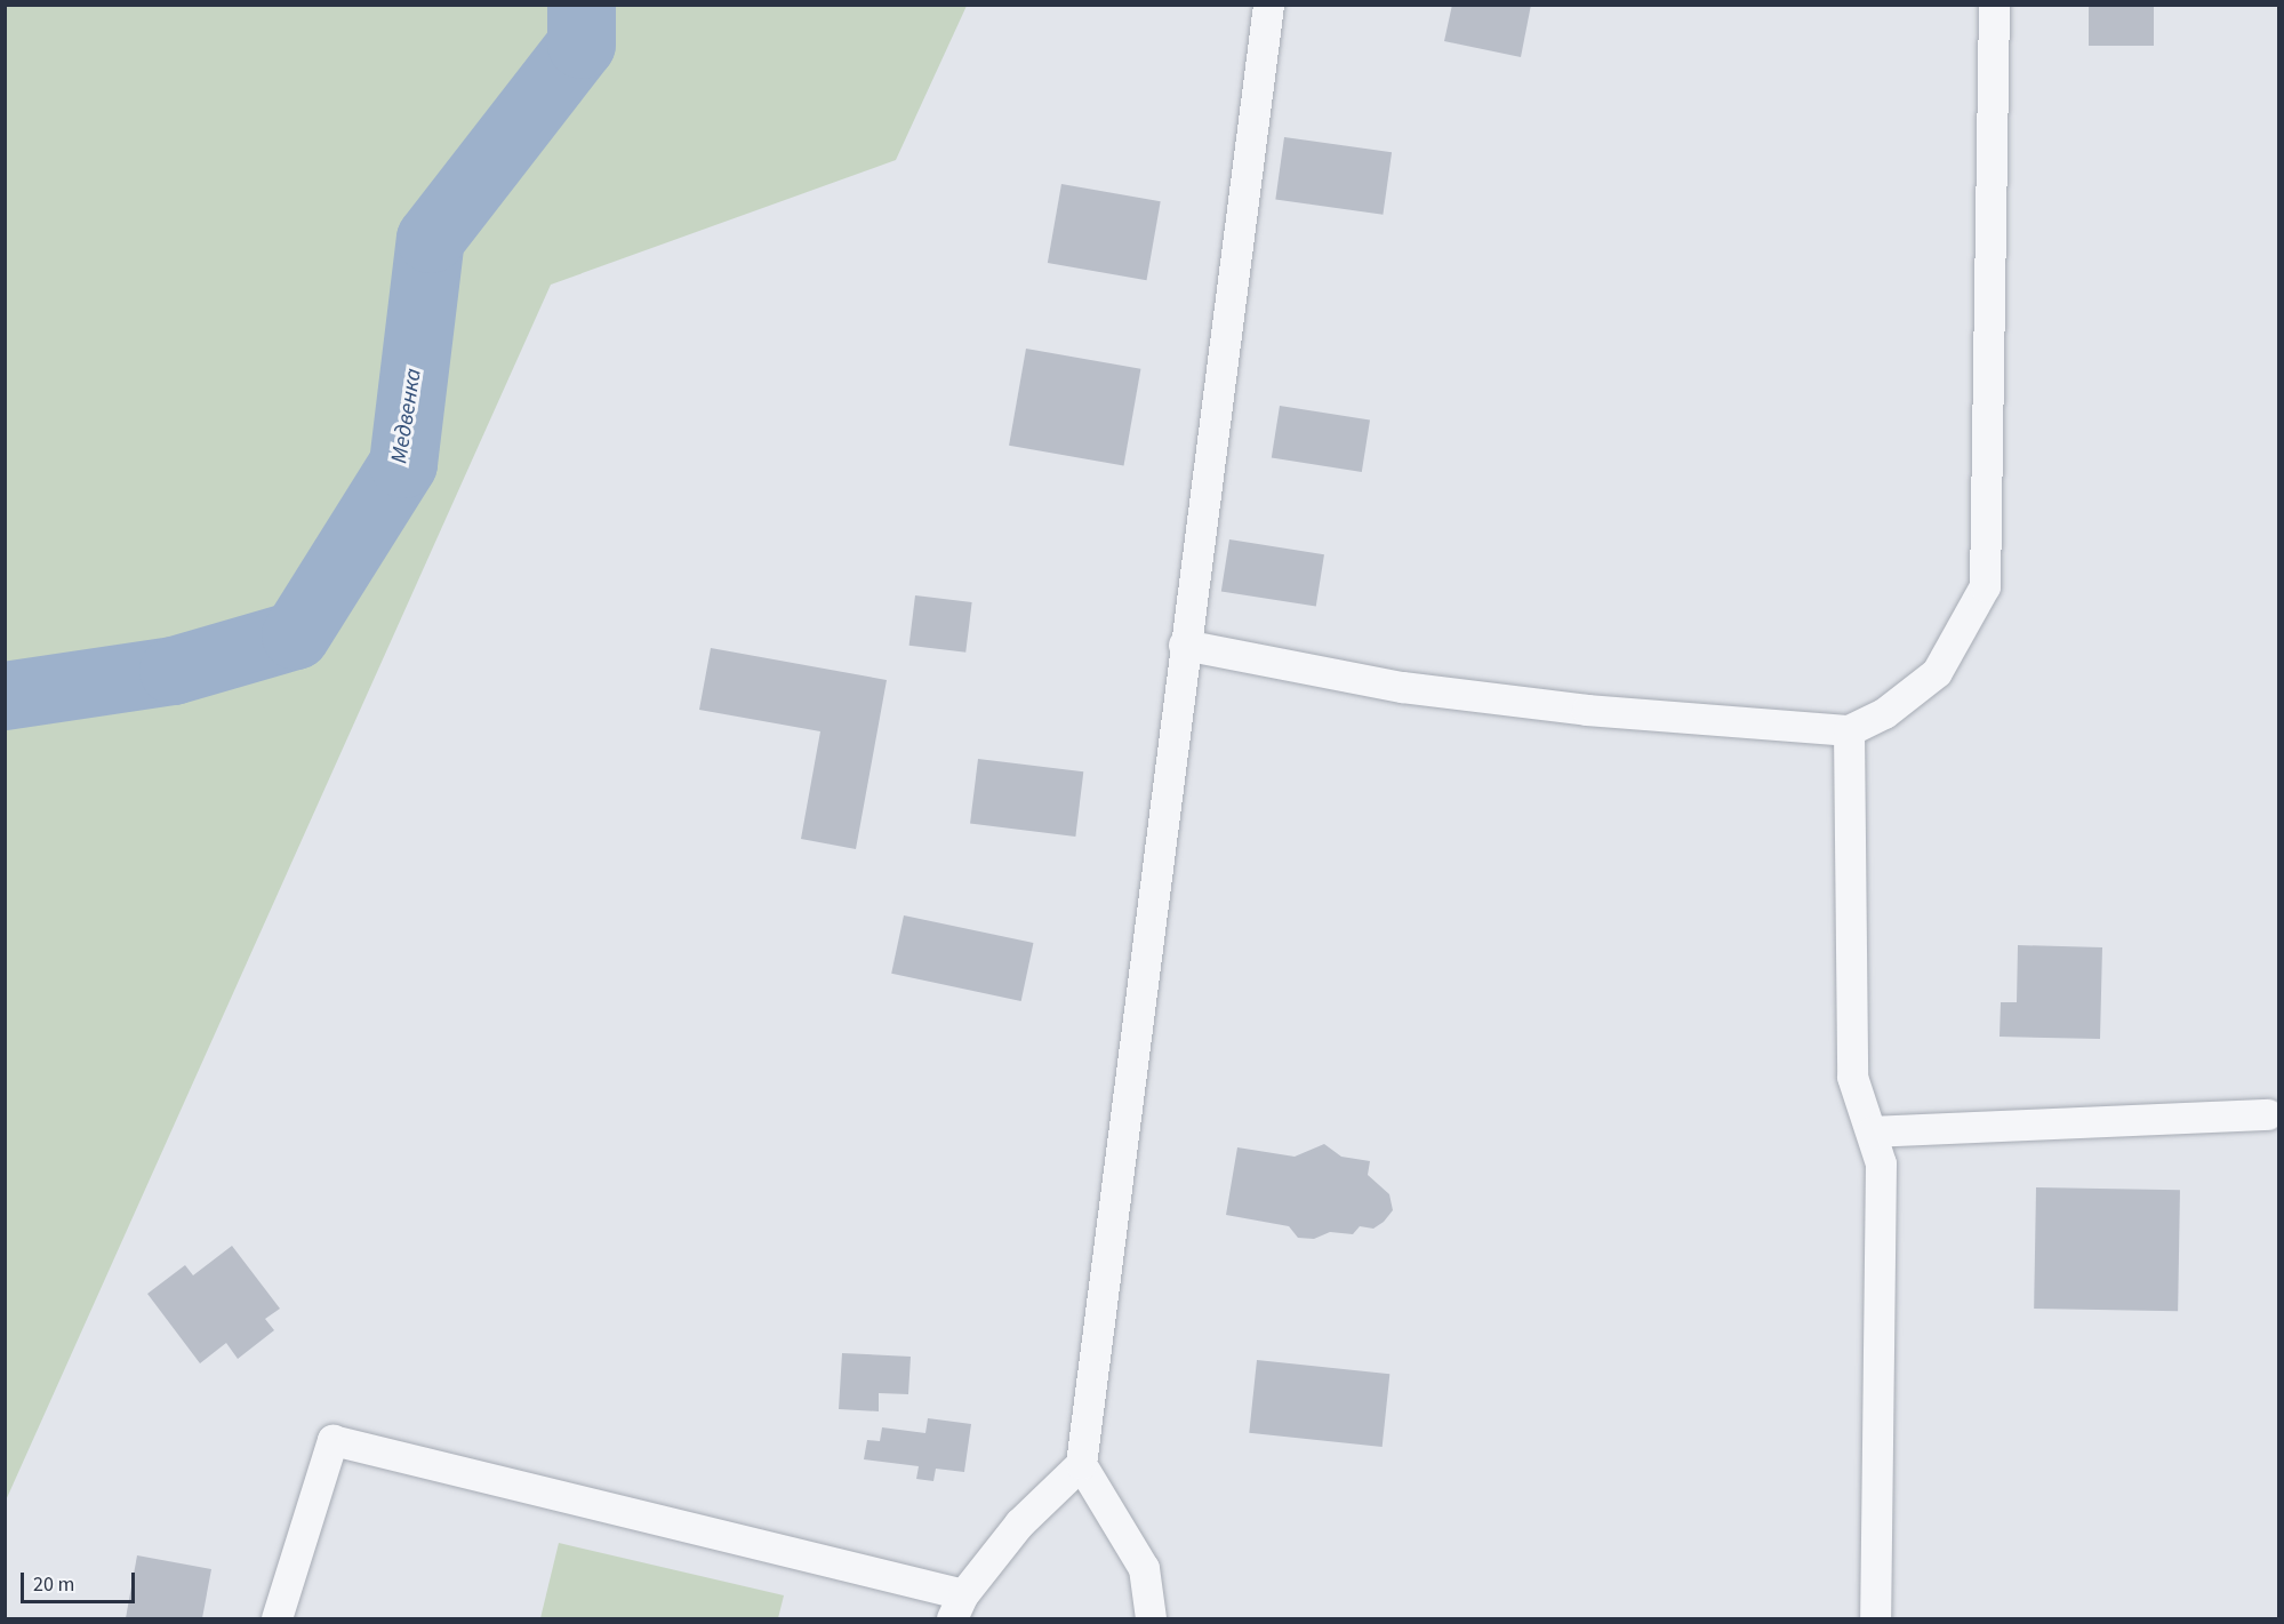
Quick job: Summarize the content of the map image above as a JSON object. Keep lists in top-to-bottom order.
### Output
{
  "water": ["Медвенка"],
  "scale_bar": "20 m"
}
